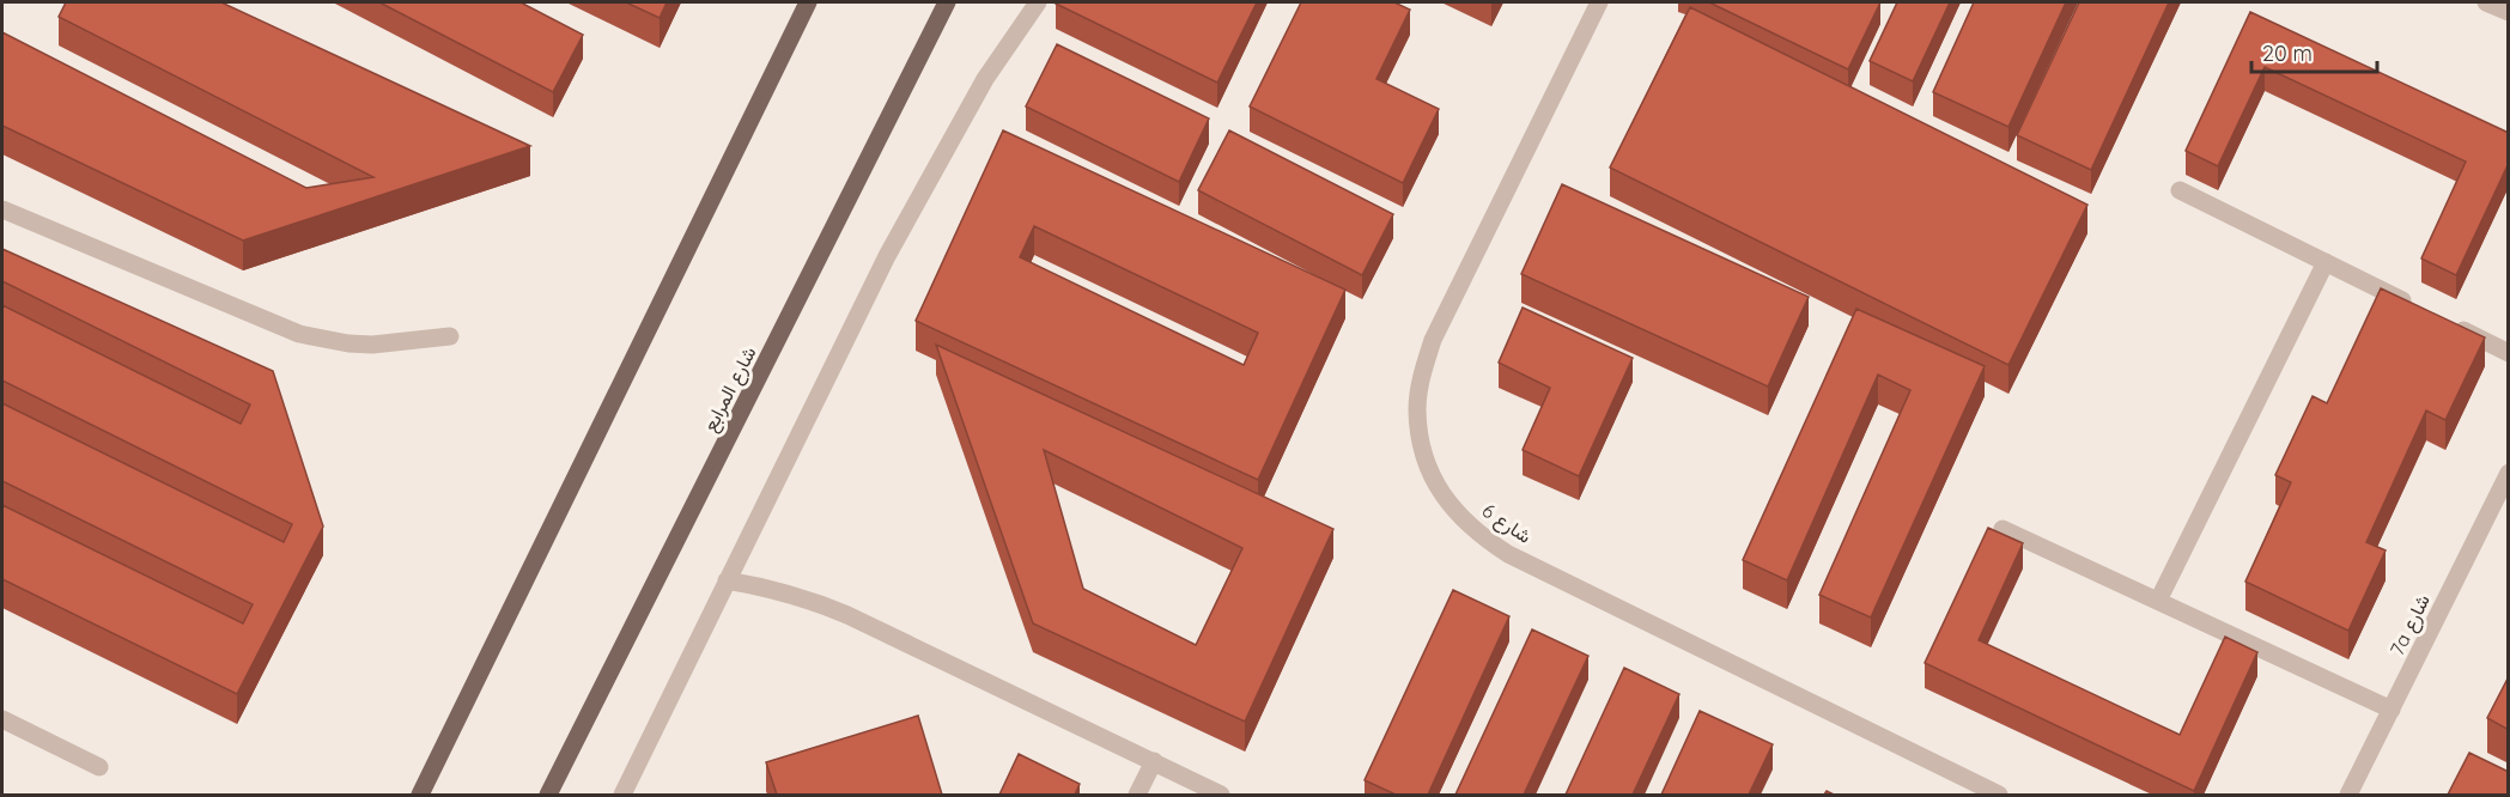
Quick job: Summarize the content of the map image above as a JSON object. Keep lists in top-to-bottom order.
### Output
{
  "streets": {
    "main road": ["شارع المرابع"],
    "lane": ["شارع 6", "7a شارع"]
  },
  "scale_bar": "20 m"
}
